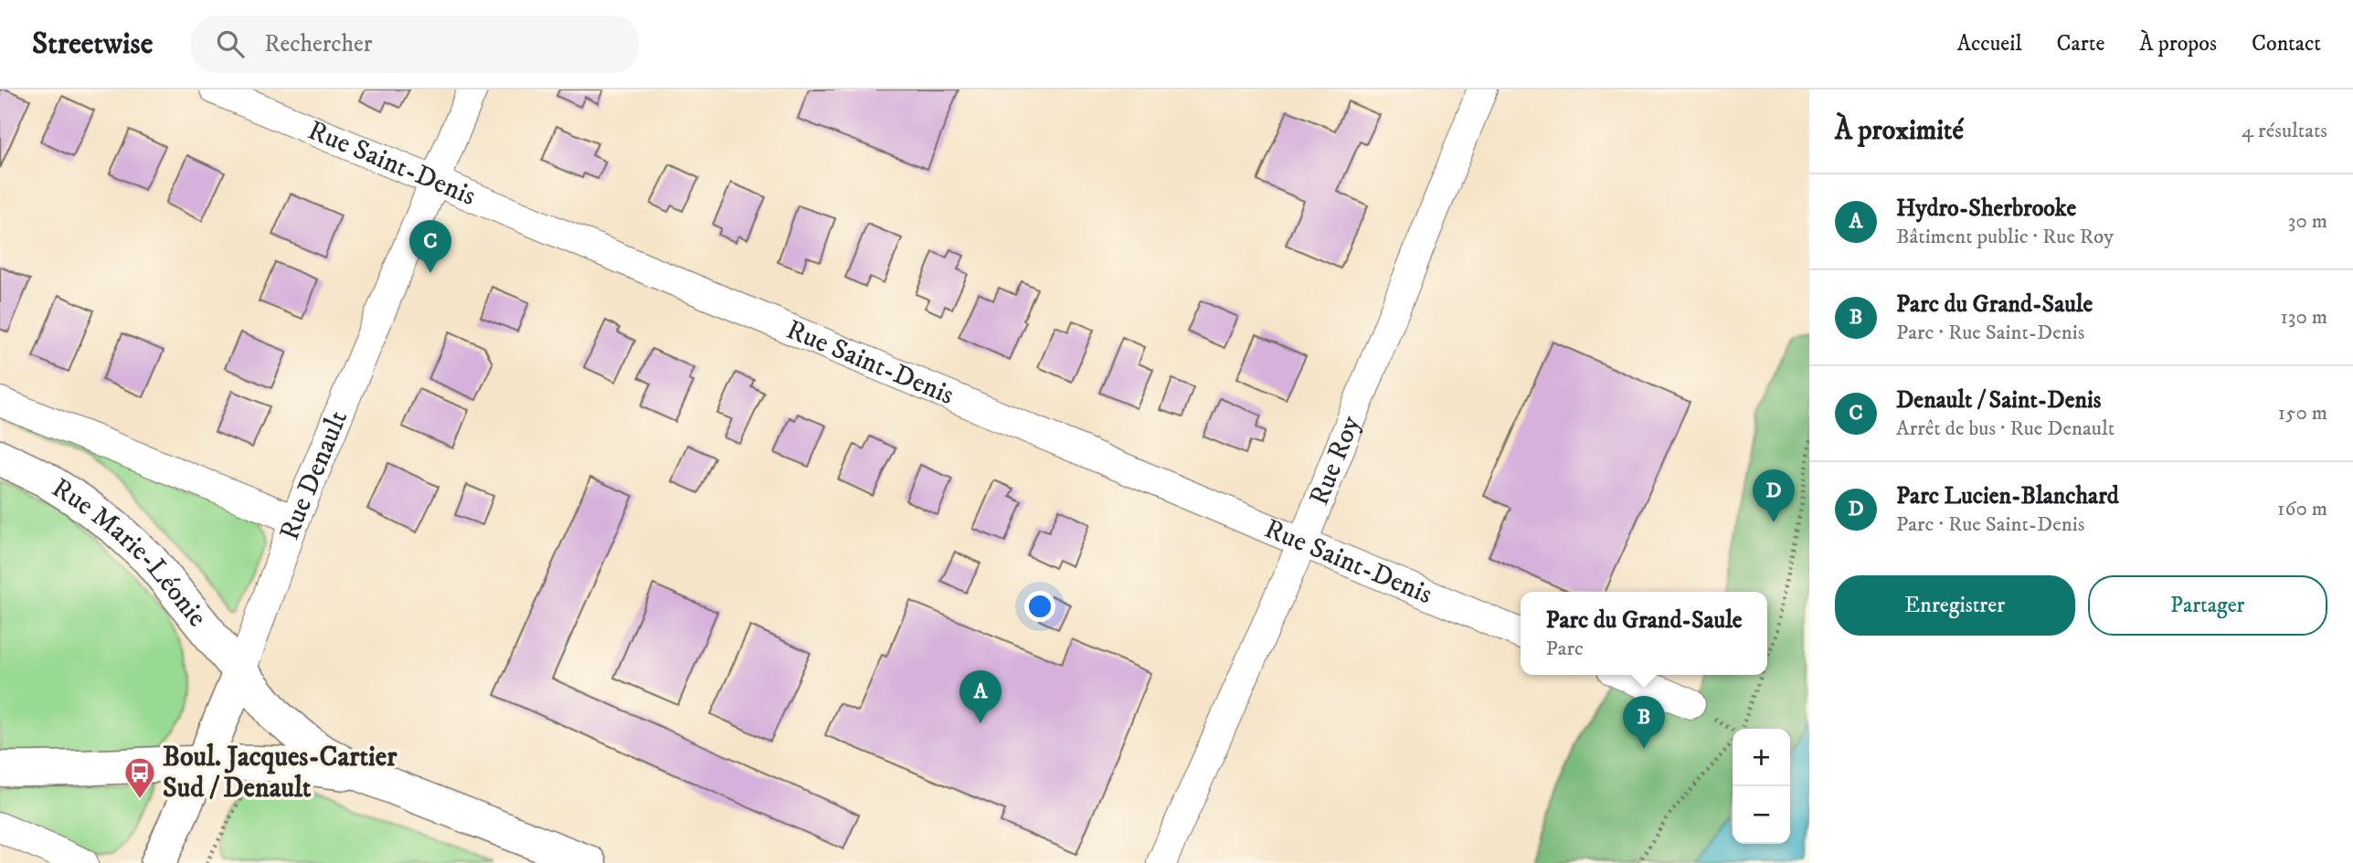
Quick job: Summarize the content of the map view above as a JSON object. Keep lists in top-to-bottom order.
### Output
{
  "streets": {
    "main road": ["Rue Denault", "Rue Marie-Léonie"],
    "street": ["Rue Saint-Denis", "Rue Roy"]
  },
  "crossings": [
    ["Rue Saint-Denis", "Rue Roy"],
    ["Rue Saint-Denis", "Rue Denault"],
    ["Rue Denault", "Rue Marie-Léonie"]
  ],
  "places": {
    "bus stop": ["Boul. Jacques-Cartier Sud / Denault"]
  },
  "page": {
    "header": "Streetwise",
    "search": "Rechercher",
    "nav": [
      "Accueil",
      "Carte",
      "À propos",
      "Contact"
    ],
    "heading": ["À proximité", "4 résultats"],
    "list": [
      {
        "mark": "A",
        "name": "Hydro-Sherbrooke",
        "note": "Bâtiment public · Rue Roy",
        "value": "30 m"
      },
      {
        "mark": "B",
        "name": "Parc du Grand-Saule",
        "note": "Parc · Rue Saint-Denis",
        "value": "130 m"
      },
      {
        "mark": "C",
        "name": "Denault / Saint-Denis",
        "note": "Arrêt de bus · Rue Denault",
        "value": "150 m"
      },
      {
        "mark": "D",
        "name": "Parc Lucien-Blanchard",
        "note": "Parc · Rue Saint-Denis",
        "value": "160 m"
      }
    ],
    "pins": [
      "C",
      "D",
      "A",
      "B"
    ],
    "buttons": ["Enregistrer", "Partager"],
    "popup": ["Parc du Grand-Saule", "Parc"],
    "map_buttons": ["+", "−"]
  }
}
